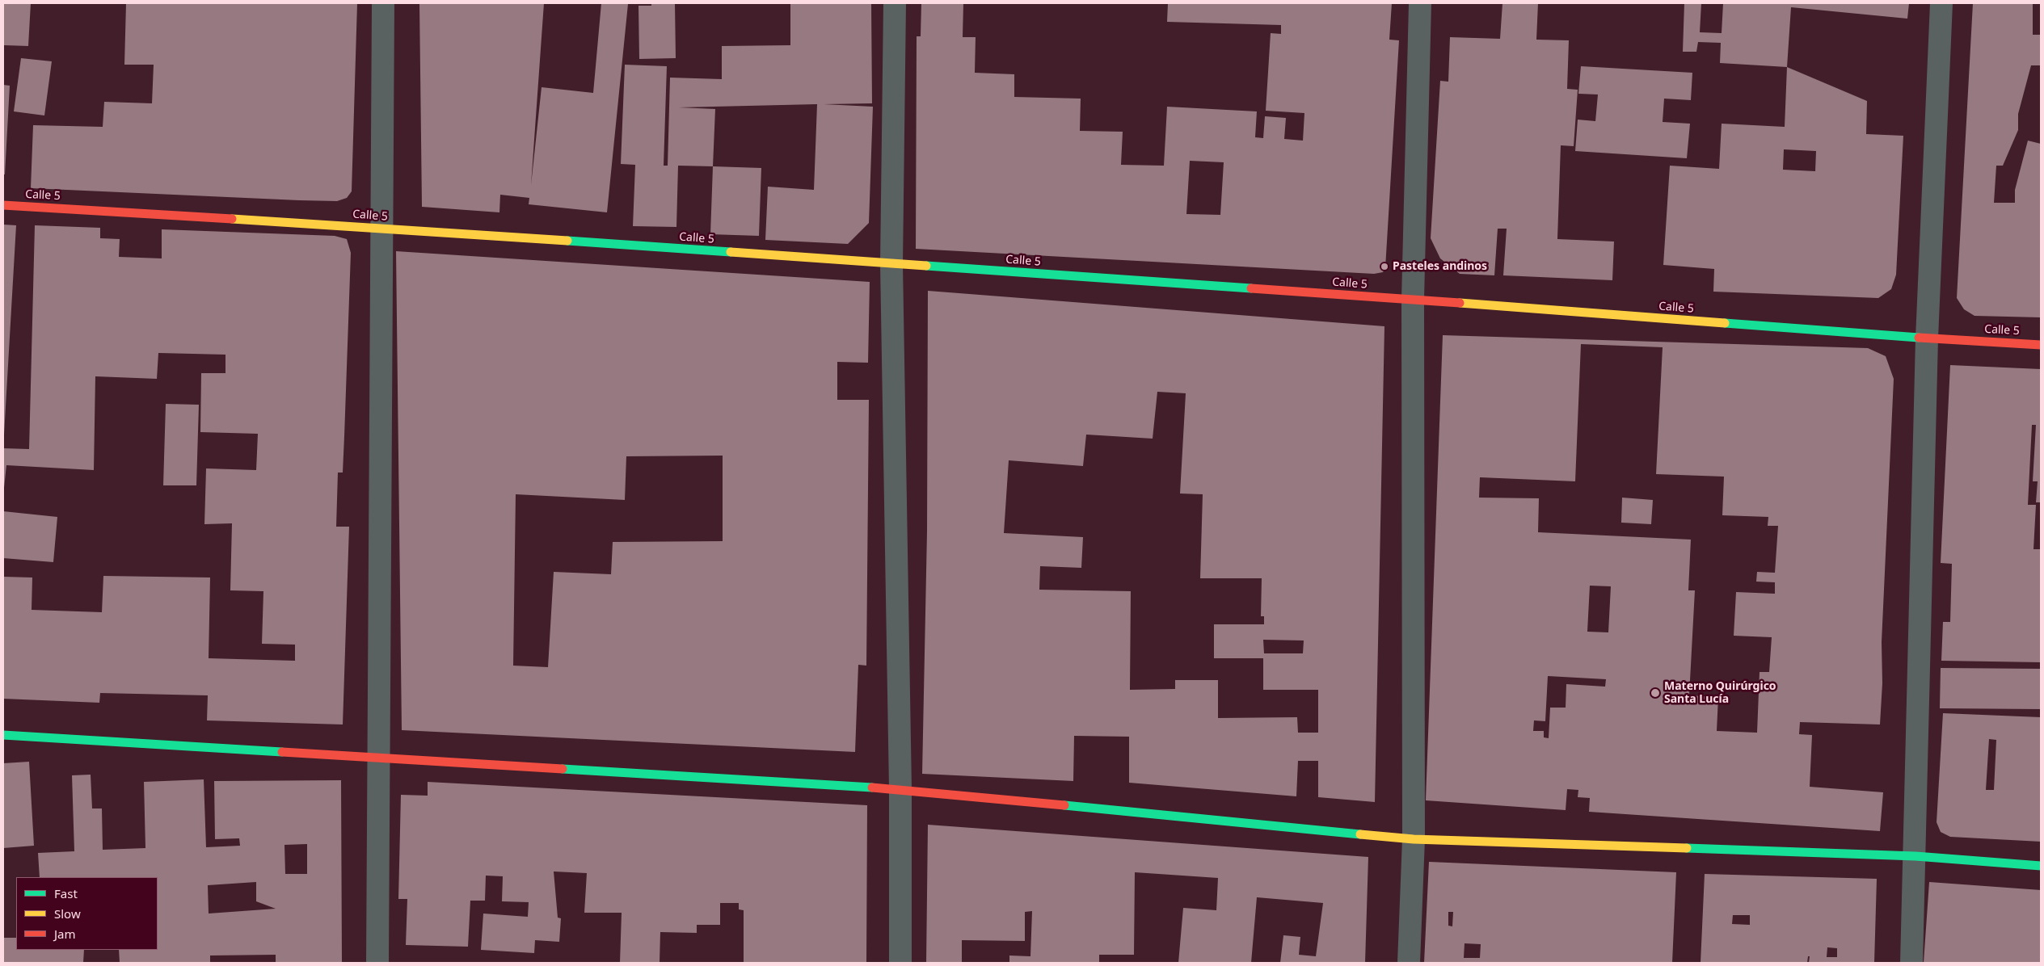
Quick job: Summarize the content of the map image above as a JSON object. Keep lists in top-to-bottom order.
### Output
{
  "streets": {
    "street": ["Calle 5"]
  },
  "places": ["Pasteles andinos", "Materno Quirúrgico Santa Lucía"],
  "legend": ["Fast", "Slow", "Jam"]
}
